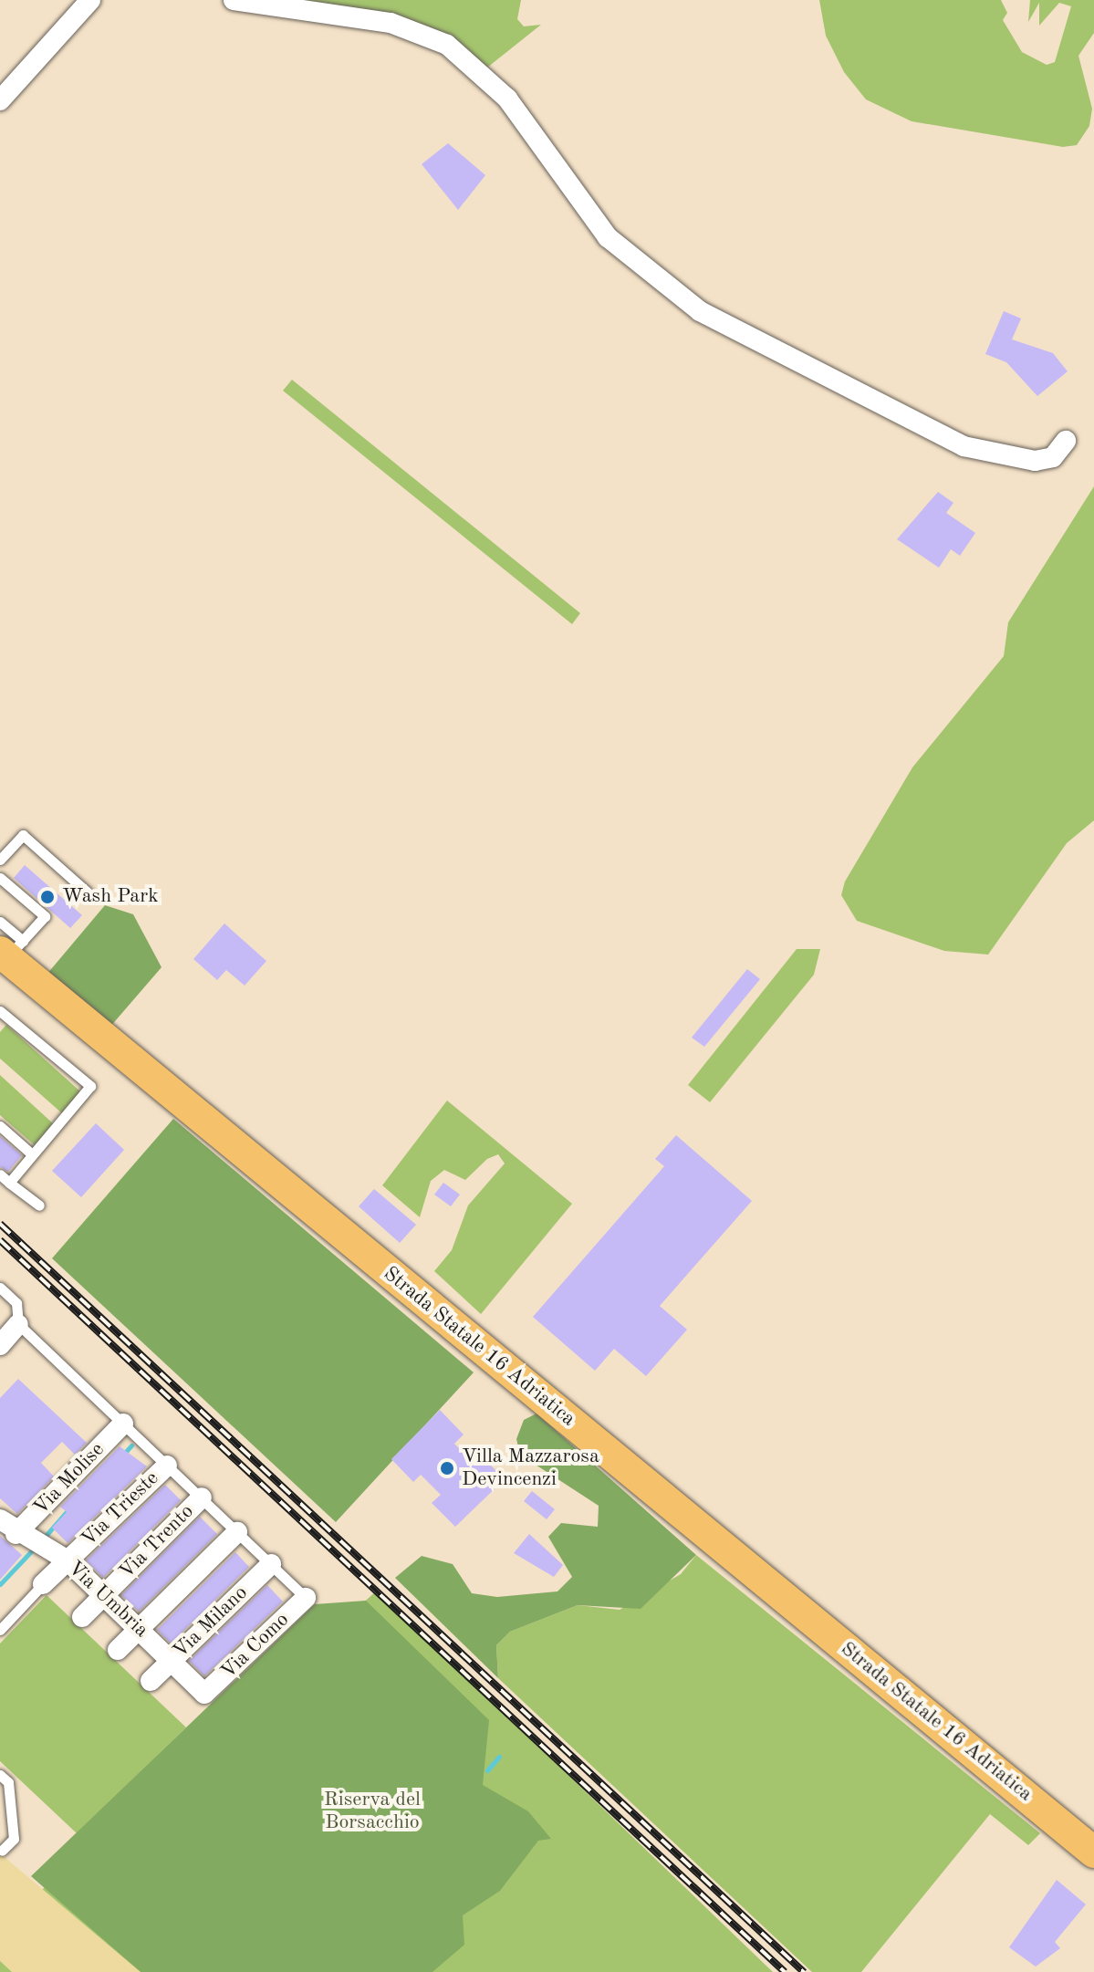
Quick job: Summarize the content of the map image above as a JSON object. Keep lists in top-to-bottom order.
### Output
{
  "streets": {
    "main road": ["Strada Statale 16 Adriatica"],
    "street": [
      "Via Molise",
      "Via Trieste",
      "Via Trento",
      "Via Umbria",
      "Via Milano",
      "Via Como"
    ]
  },
  "crossings": [
    ["Via Molise", "Via Umbria"],
    ["Via Trieste", "Via Umbria"],
    ["Via Trento", "Via Umbria"],
    ["Via Umbria", "Via Milano"],
    ["Via Umbria", "Via Como"]
  ],
  "parks": ["Riserva del Borsacchio"],
  "places": ["Wash Park", "Villa Mazzarosa Devincenzi"]
}
